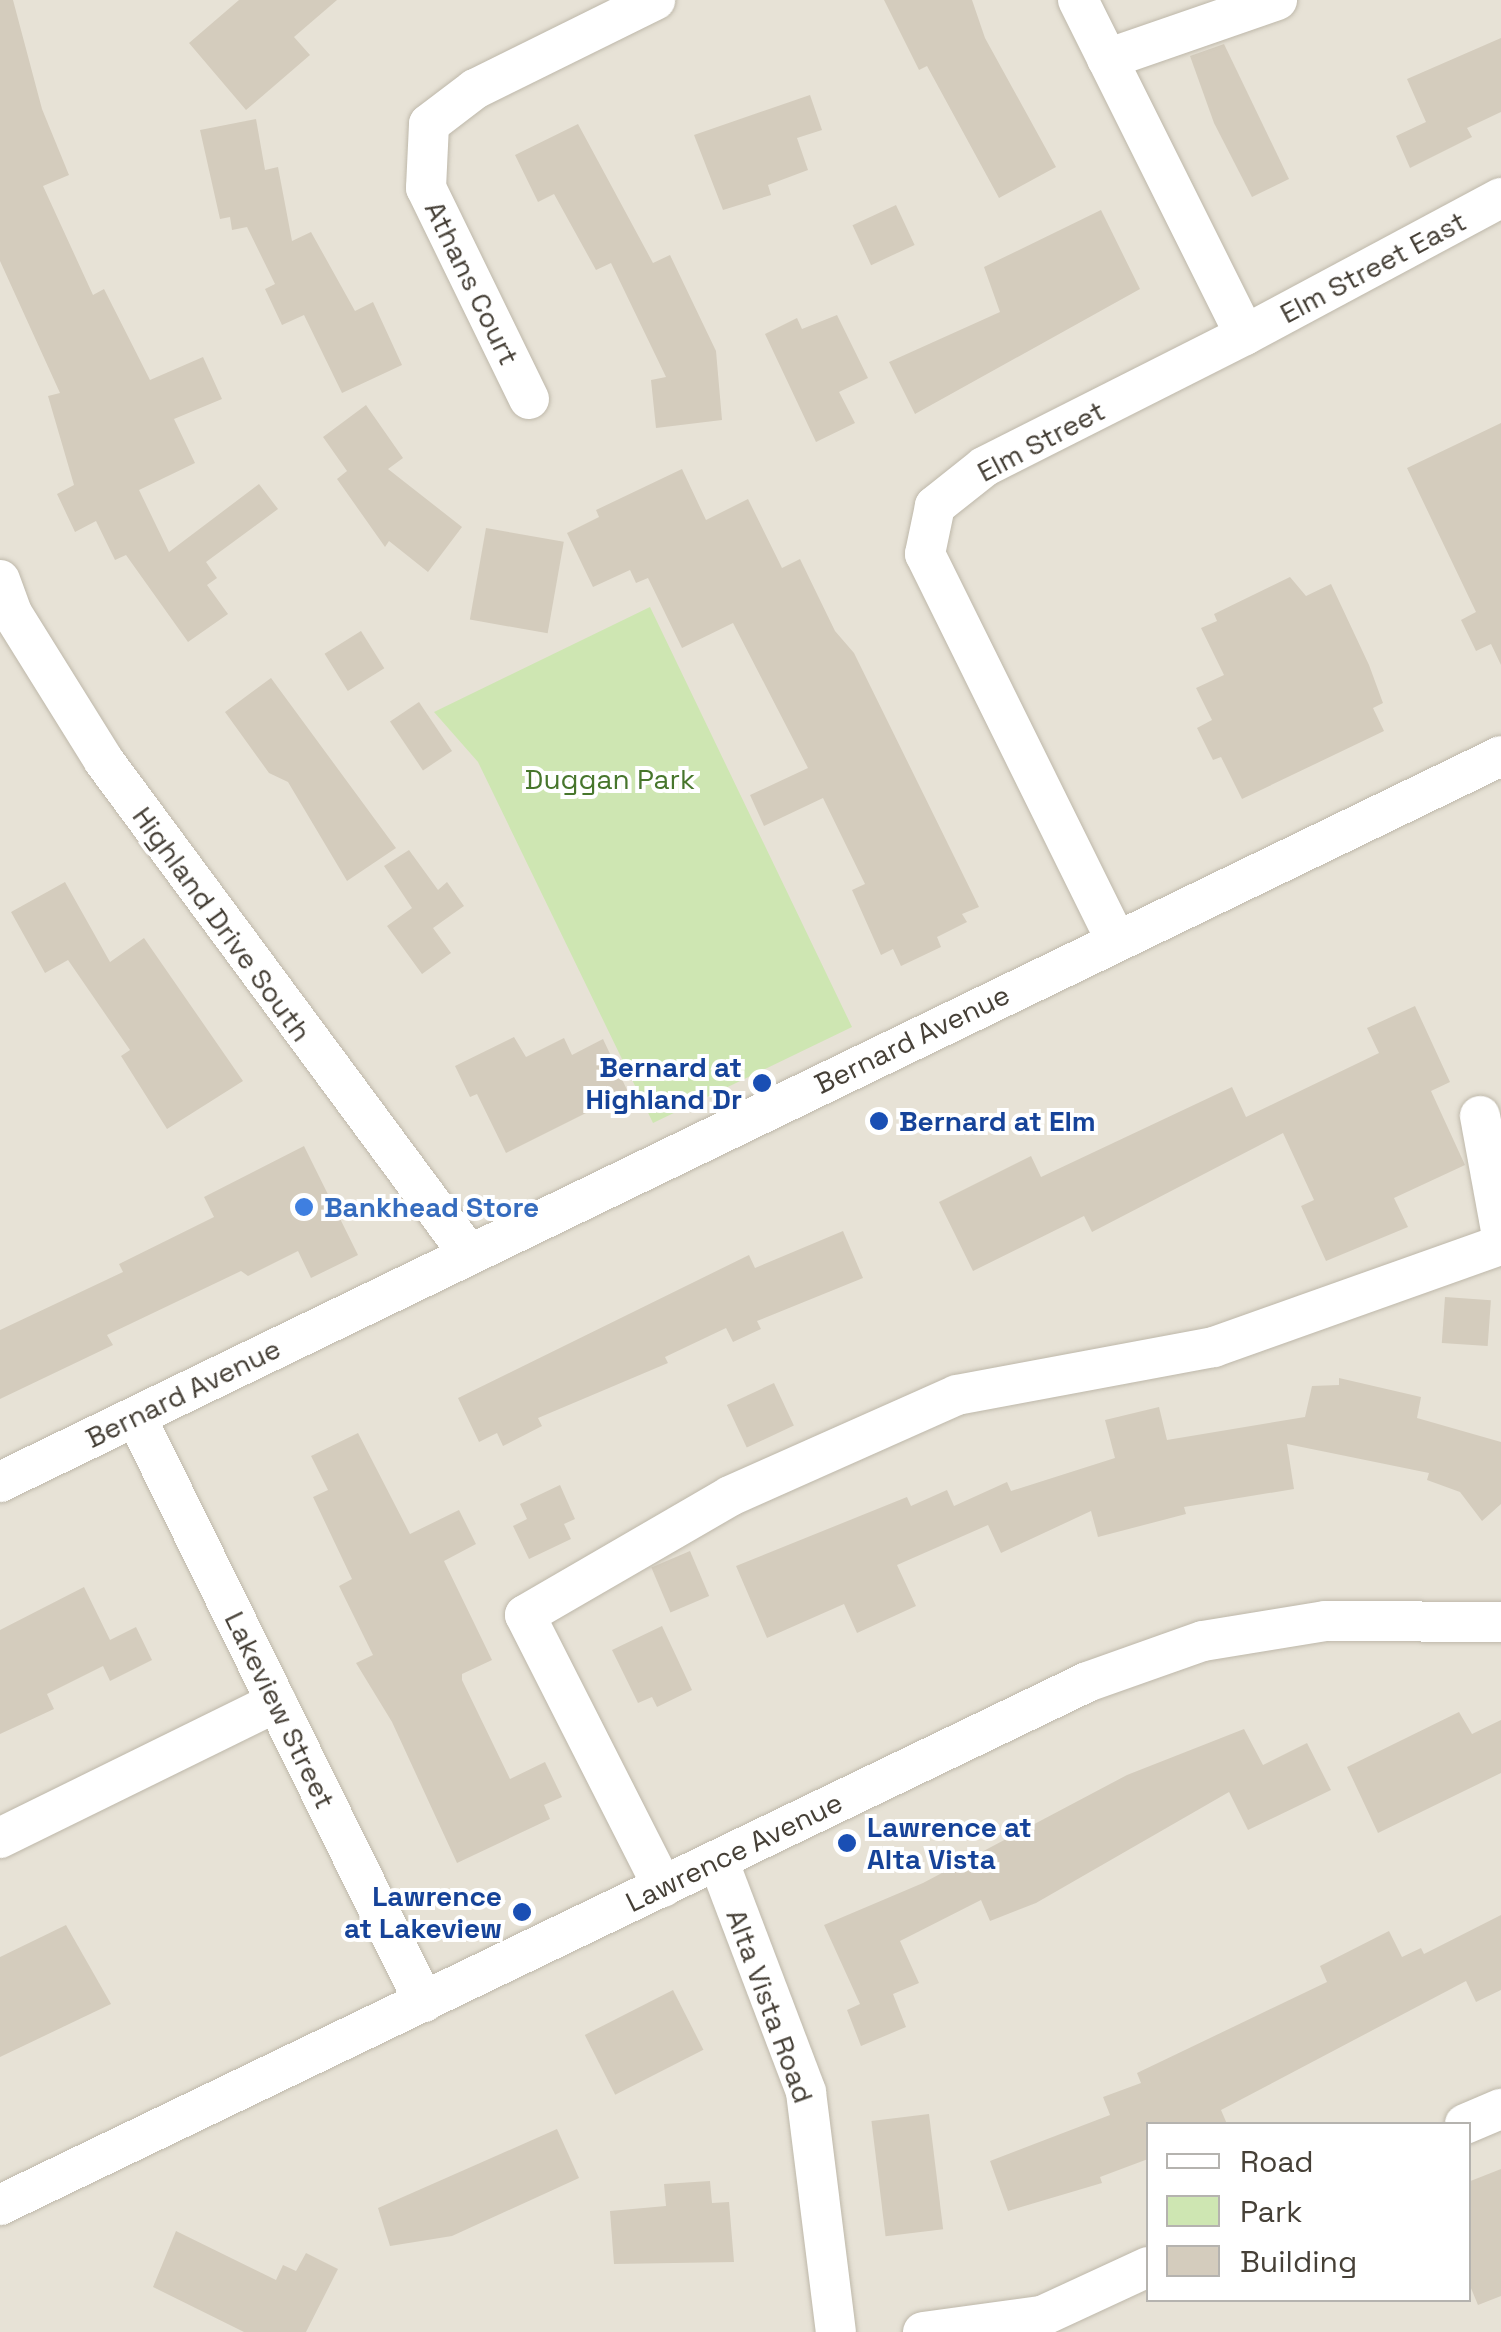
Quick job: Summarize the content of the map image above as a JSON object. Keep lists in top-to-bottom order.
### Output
{
  "streets": {
    "street": [
      "Elm Street East",
      "Athans Court",
      "Elm Street",
      "Highland Drive South",
      "Bernard Avenue",
      "Lakeview Street",
      "Lawrence Avenue",
      "Alta Vista Road"
    ]
  },
  "crossings": [
    ["Elm Street East", "Elm Street"],
    ["Elm Street", "Bernard Avenue"],
    ["Highland Drive South", "Bernard Avenue"],
    ["Bernard Avenue", "Lakeview Street"],
    ["Lakeview Street", "Lawrence Avenue"],
    ["Lawrence Avenue", "Alta Vista Road"]
  ],
  "parks": ["Duggan Park"],
  "places": [
    "Bernard at Highland Dr",
    "Bernard at Elm",
    "Bankhead Store",
    "Lawrence at Alta Vista",
    "Lawrence at Lakeview"
  ],
  "legend": ["Road", "Park", "Building"]
}
